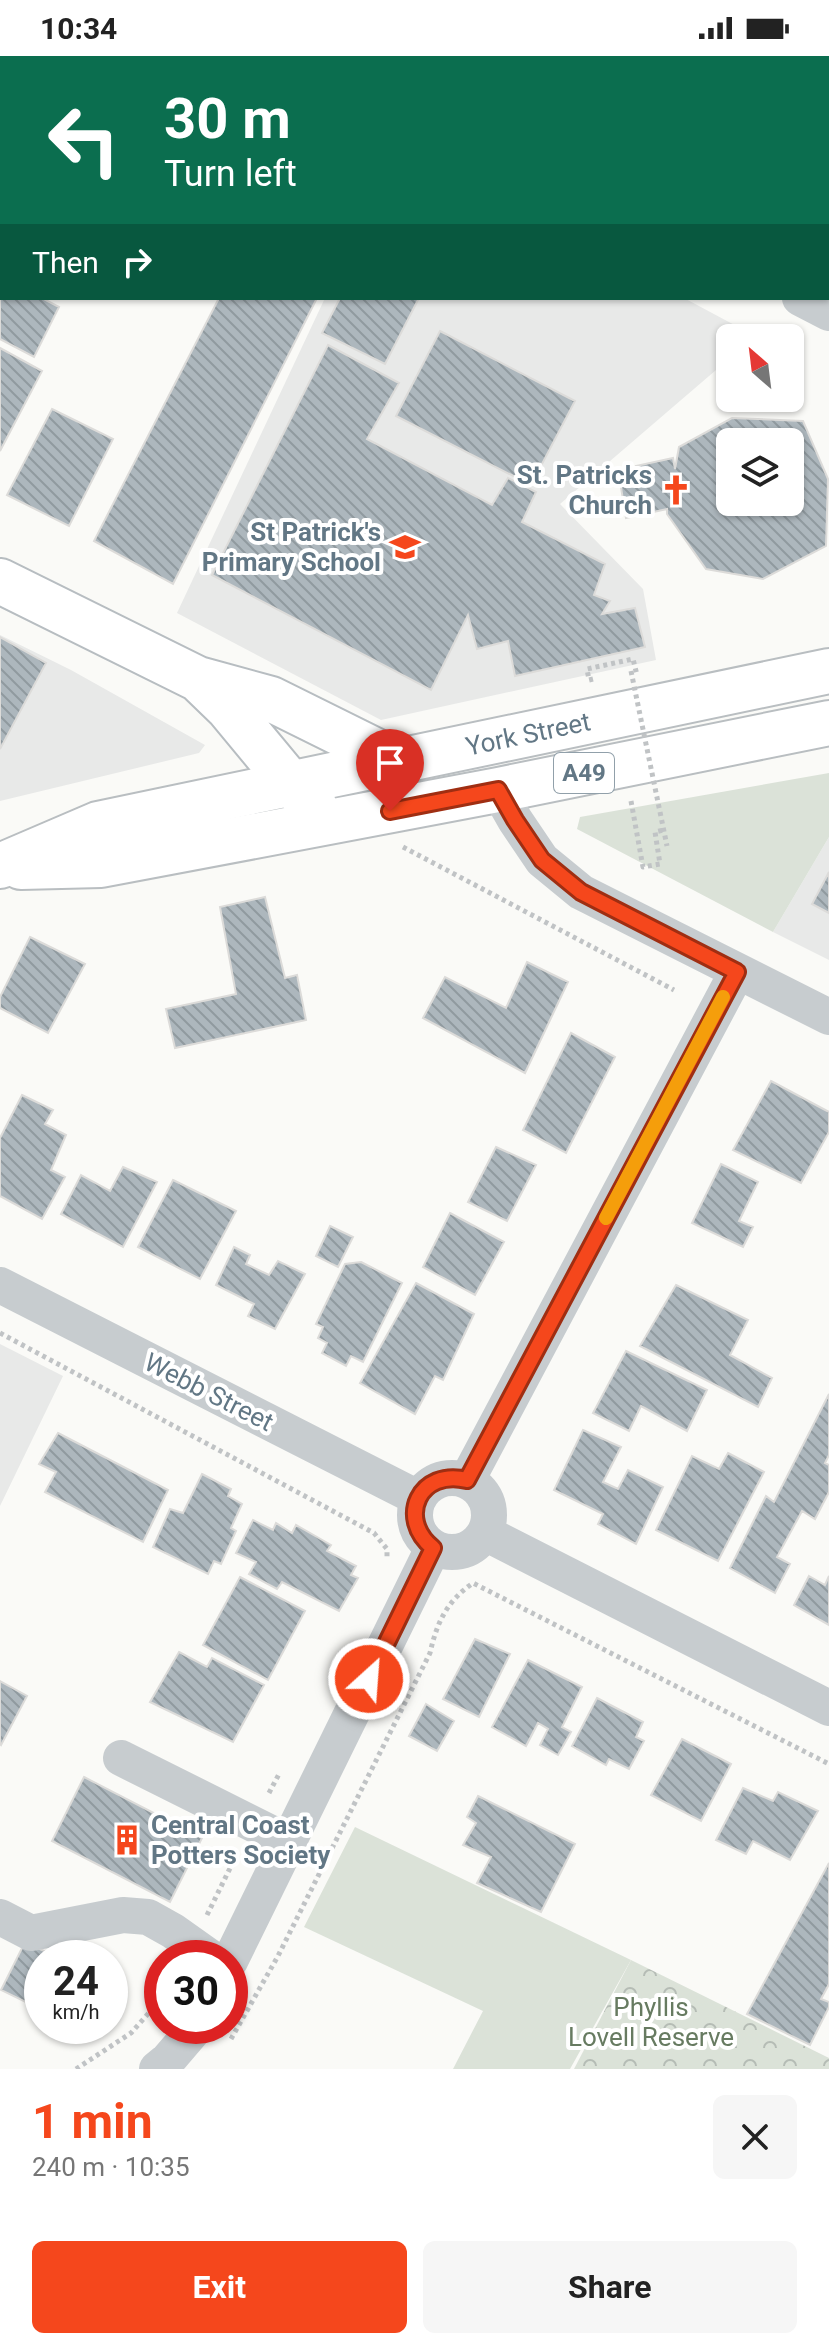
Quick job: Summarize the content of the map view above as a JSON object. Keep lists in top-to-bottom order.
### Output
{
  "streets": {
    "main road": ["York Street", "A49"],
    "street": ["Webb Street"]
  },
  "parks": ["Phyllis Lovell Reserve"],
  "places": {
    "church": ["St. Patricks Church"],
    "school or university": ["St Patrick's Primary School"],
    "building": ["Central Coast Potters Society"]
  },
  "north": "top left",
  "page": {
    "status": "10:34",
    "turn": ["30 m", "Turn left"],
    "then": "Then",
    "speed": "24 km/h",
    "limit": "30",
    "heading": ["1 min", "240 m · 10:35"],
    "buttons": ["Exit", "Share"]
  }
}
